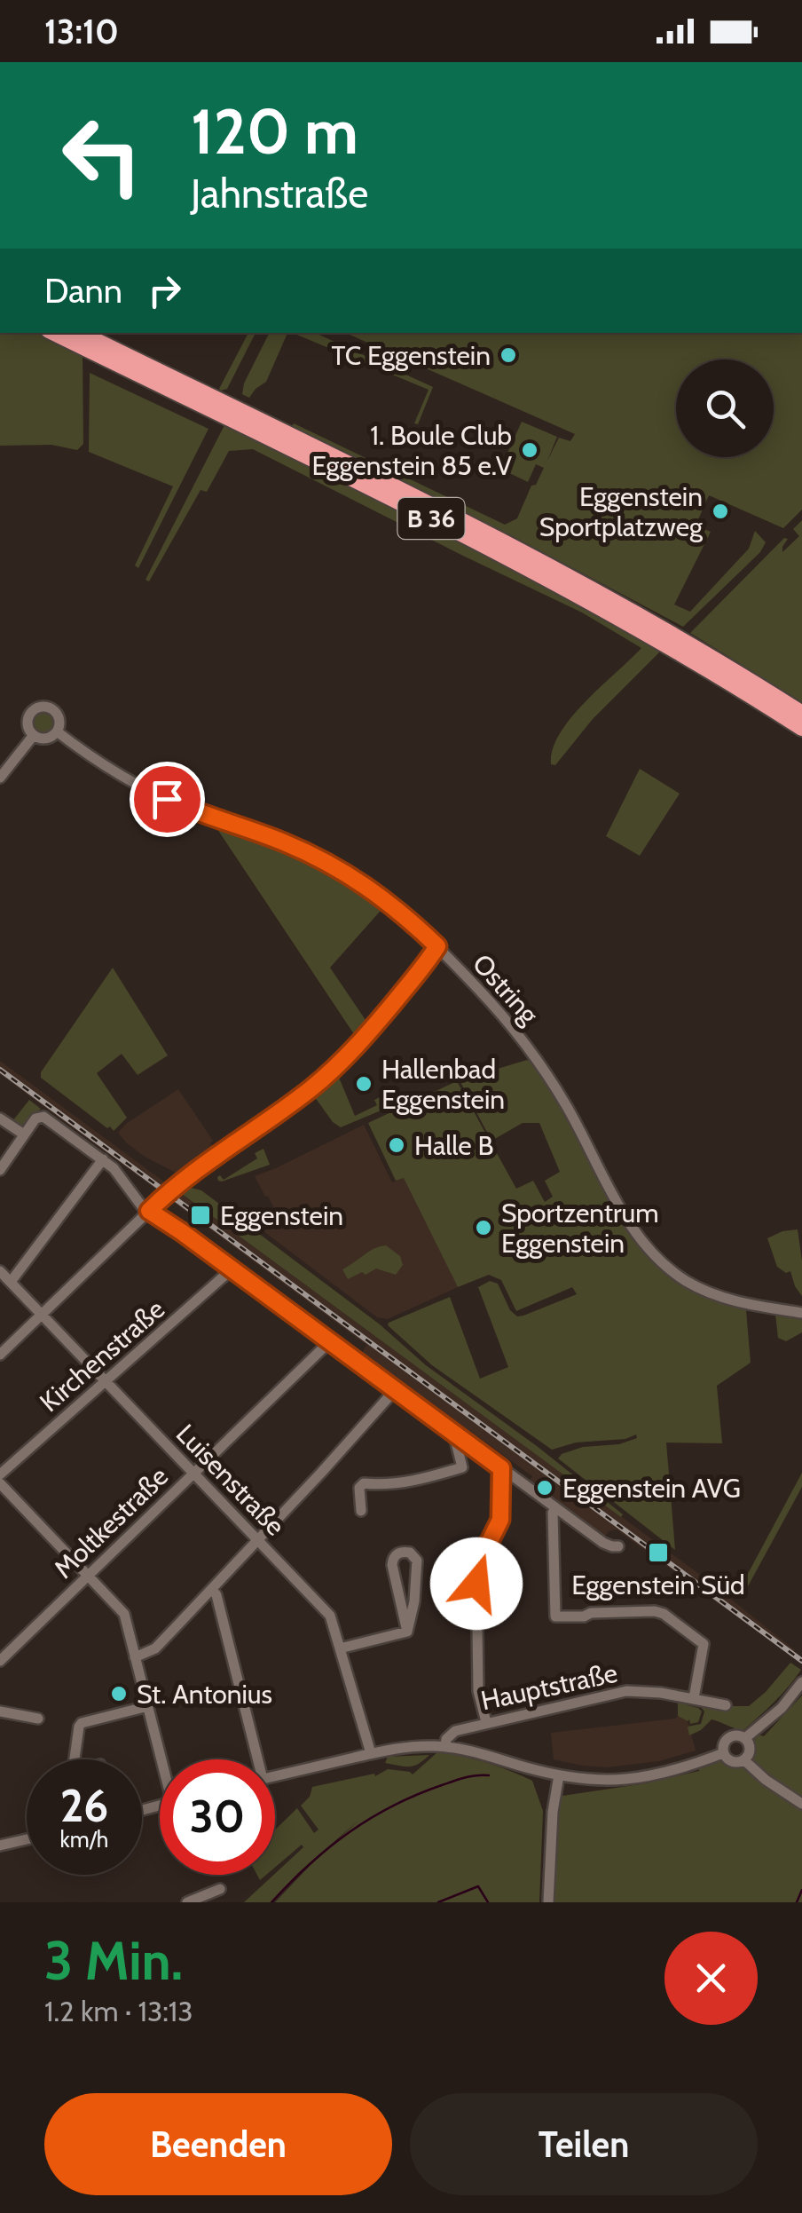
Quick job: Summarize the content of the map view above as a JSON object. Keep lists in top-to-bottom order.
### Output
{
  "streets": {
    "highway": ["B 36"],
    "street": [
      "Ostring",
      "Kirchenstraße",
      "Luisenstraße",
      "Moltkestraße",
      "Hauptstraße"
    ]
  },
  "crossings": [
    ["Kirchenstraße", "Luisenstraße"],
    ["Luisenstraße", "Moltkestraße"],
    ["Luisenstraße", "Hauptstraße"]
  ],
  "places": {
    "other": [
      "TC Eggenstein",
      "1. Boule Club Eggenstein 85 e.V",
      "Eggenstein Sportplatzweg",
      "Hallenbad Eggenstein",
      "Halle B",
      "Sportzentrum Eggenstein",
      "Eggenstein AVG",
      "St. Antonius"
    ],
    "transit": ["Eggenstein", "Eggenstein Süd"]
  },
  "page": {
    "status": "13:10",
    "turn": ["120 m", "Jahnstraße"],
    "then": "Dann",
    "speed": "26 km/h",
    "limit": "30",
    "heading": ["3 Min.", "1.2 km · 13:13"],
    "buttons": ["Beenden", "Teilen"]
  }
}
